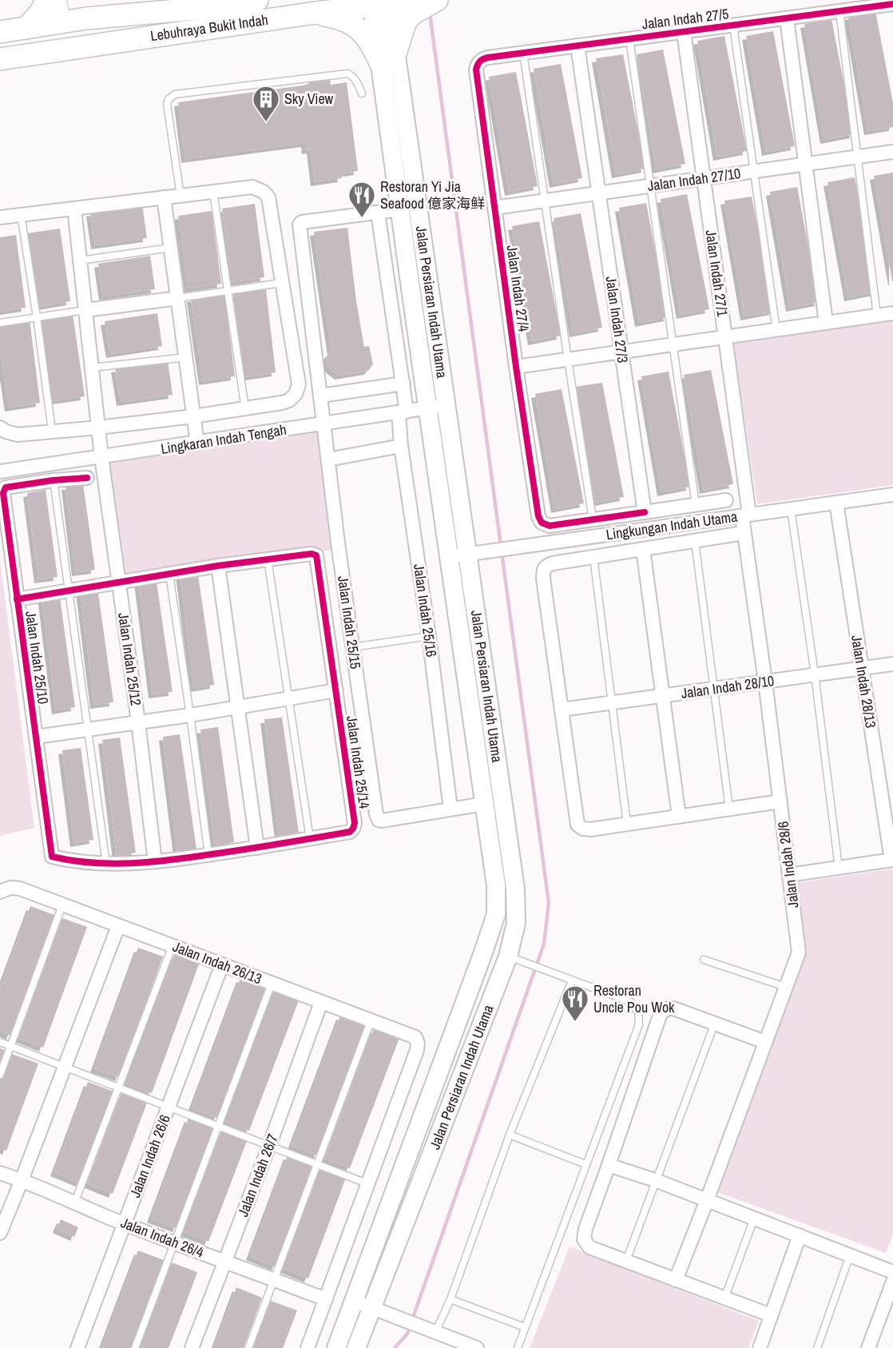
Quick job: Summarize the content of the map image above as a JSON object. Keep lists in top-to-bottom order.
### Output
{
  "streets": {
    "highway": ["Lebuhraya Bukit Indah"],
    "main road": ["Jalan Persiaran Indah Utama"],
    "street": [
      "Jalan Indah 27/5",
      "Jalan Indah 27/10",
      "Jalan Indah 27/1",
      "Jalan Indah 27/4",
      "Jalan Indah 27/3",
      "Lingkaran Indah Tengah",
      "Lingkungan Indah Utama",
      "Jalan Indah 25/16",
      "Jalan Indah 25/15",
      "Jalan Indah 25/10",
      "Jalan Indah 25/12",
      "Jalan Indah 28/13",
      "Jalan Indah 28/10",
      "Jalan Indah 25/14",
      "Jalan Indah 28/6",
      "Jalan Indah 26/13",
      "Jalan Indah 26/6",
      "Jalan Indah 26/7",
      "Jalan Indah 26/4"
    ]
  },
  "crossings": [
    ["Jalan Indah 27/5", "Jalan Indah 27/1"],
    ["Jalan Indah 27/5", "Jalan Indah 27/4"],
    ["Jalan Indah 27/5", "Jalan Indah 27/3"],
    ["Lebuhraya Bukit Indah", "Jalan Persiaran Indah Utama"],
    ["Jalan Indah 27/10", "Jalan Indah 27/1"],
    ["Jalan Indah 27/10", "Jalan Indah 27/4"],
    ["Jalan Indah 27/10", "Jalan Indah 27/3"],
    ["Jalan Indah 27/1", "Lingkungan Indah Utama"],
    ["Jalan Indah 27/1", "Jalan Indah 28/6"],
    ["Jalan Persiaran Indah Utama", "Lingkaran Indah Tengah"],
    ["Jalan Persiaran Indah Utama", "Lingkungan Indah Utama"],
    ["Lingkaran Indah Tengah", "Jalan Indah 25/16"],
    ["Lingkaran Indah Tengah", "Jalan Indah 25/15"],
    ["Lingkaran Indah Tengah", "Jalan Indah 25/12"],
    ["Lingkungan Indah Utama", "Jalan Indah 28/13"],
    ["Lingkungan Indah Utama", "Jalan Indah 28/6"],
    ["Jalan Indah 25/16", "Jalan Indah 25/15"],
    ["Jalan Indah 25/10", "Jalan Indah 25/14"],
    ["Jalan Indah 25/12", "Jalan Indah 25/14"],
    ["Jalan Indah 28/13", "Jalan Indah 28/10"],
    ["Jalan Indah 28/10", "Jalan Indah 28/6"],
    ["Jalan Indah 26/13", "Jalan Indah 26/6"],
    ["Jalan Indah 26/13", "Jalan Indah 26/7"],
    ["Jalan Indah 26/6", "Jalan Indah 26/4"],
    ["Jalan Indah 26/7", "Jalan Indah 26/4"]
  ],
  "places": {
    "building": ["Sky View"],
    "restaurant": ["Restoran Yi Jia Seafood 億家海鲜", "Restoran Uncle Pou Wok"]
  }
}
